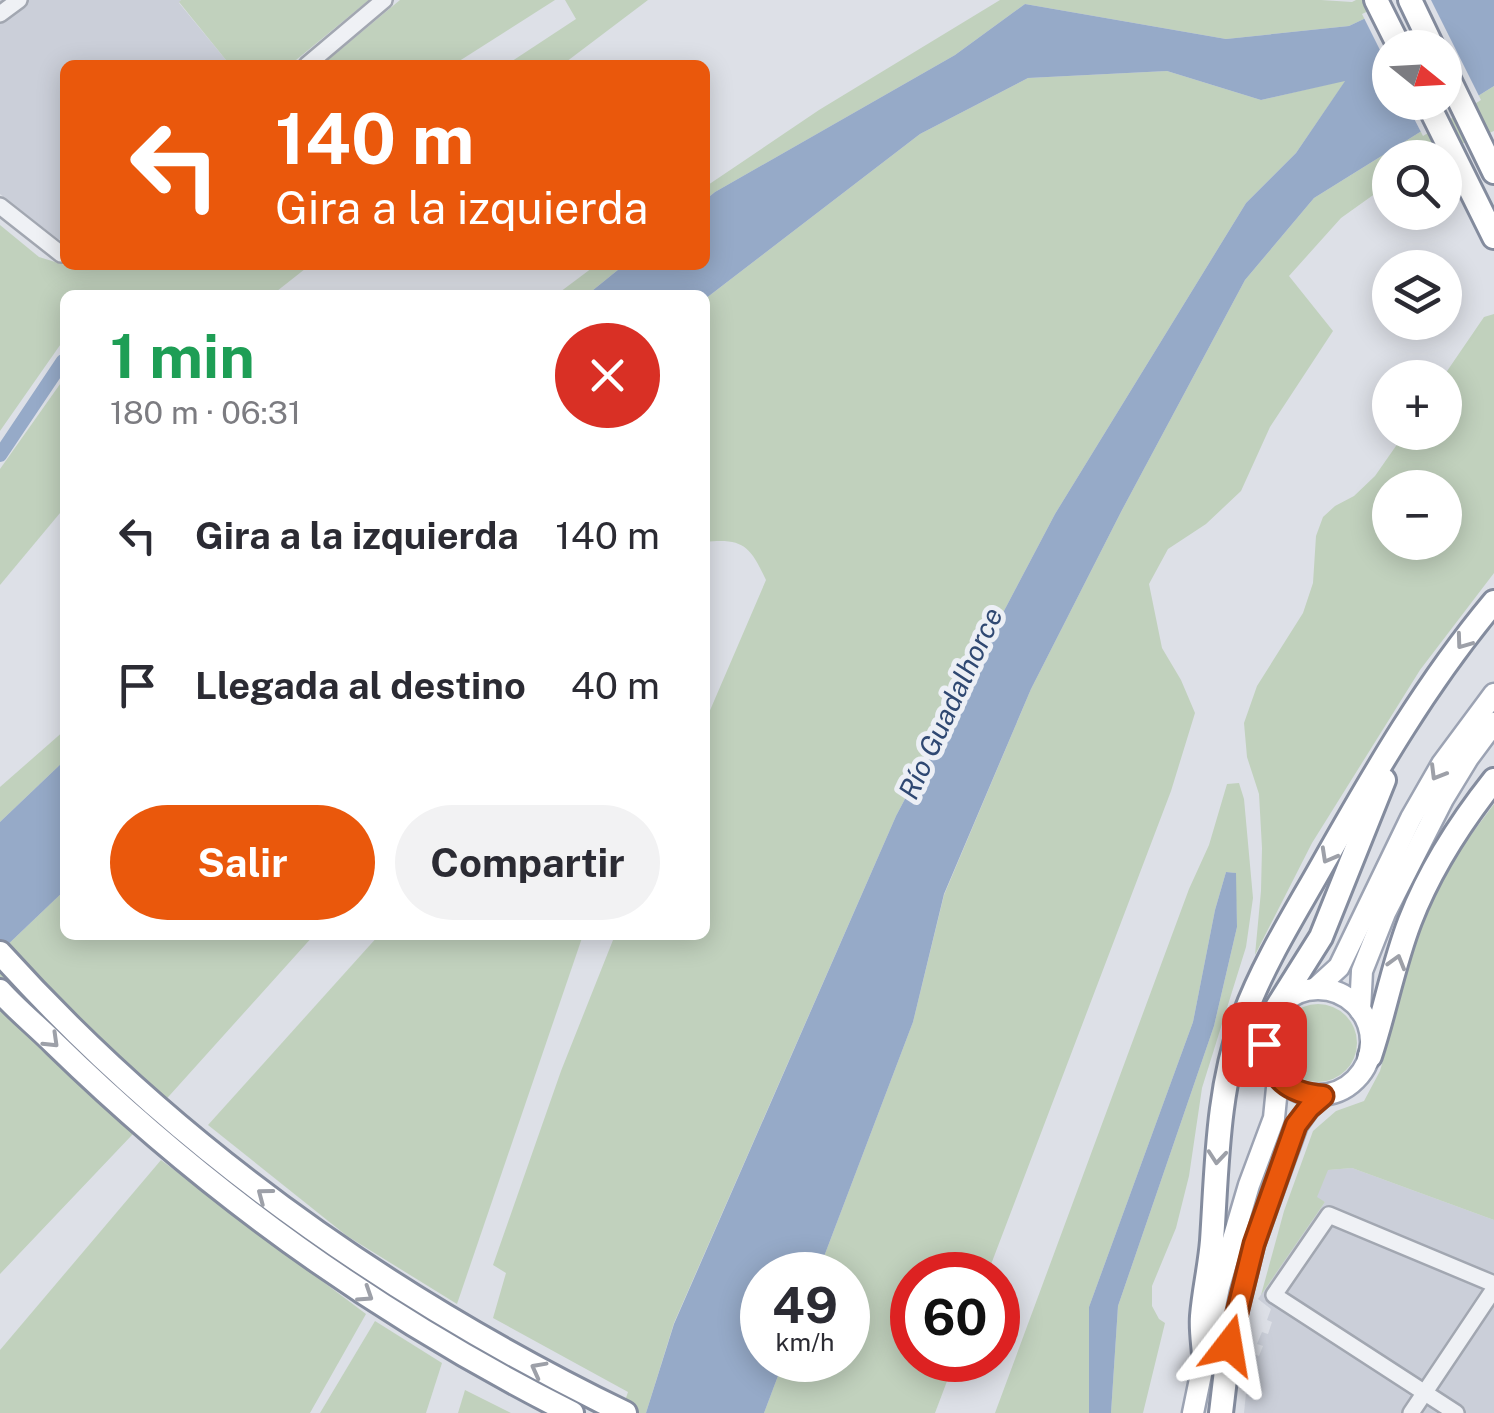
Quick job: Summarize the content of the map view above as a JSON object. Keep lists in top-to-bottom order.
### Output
{
  "water": ["Río Guadalhorce"],
  "north": "right",
  "page": {
    "map_buttons": ["+", "−"],
    "turn": ["140 m", "Gira a la izquierda"],
    "heading": ["1 min", "180 m · 06:31"],
    "list": [
      {
        "name": "Gira a la izquierda",
        "value": "140 m"
      },
      {
        "name": "Llegada al destino",
        "value": "40 m"
      }
    ],
    "buttons": ["Salir", "Compartir"],
    "speed": "49 km/h",
    "limit": "60"
  }
}
